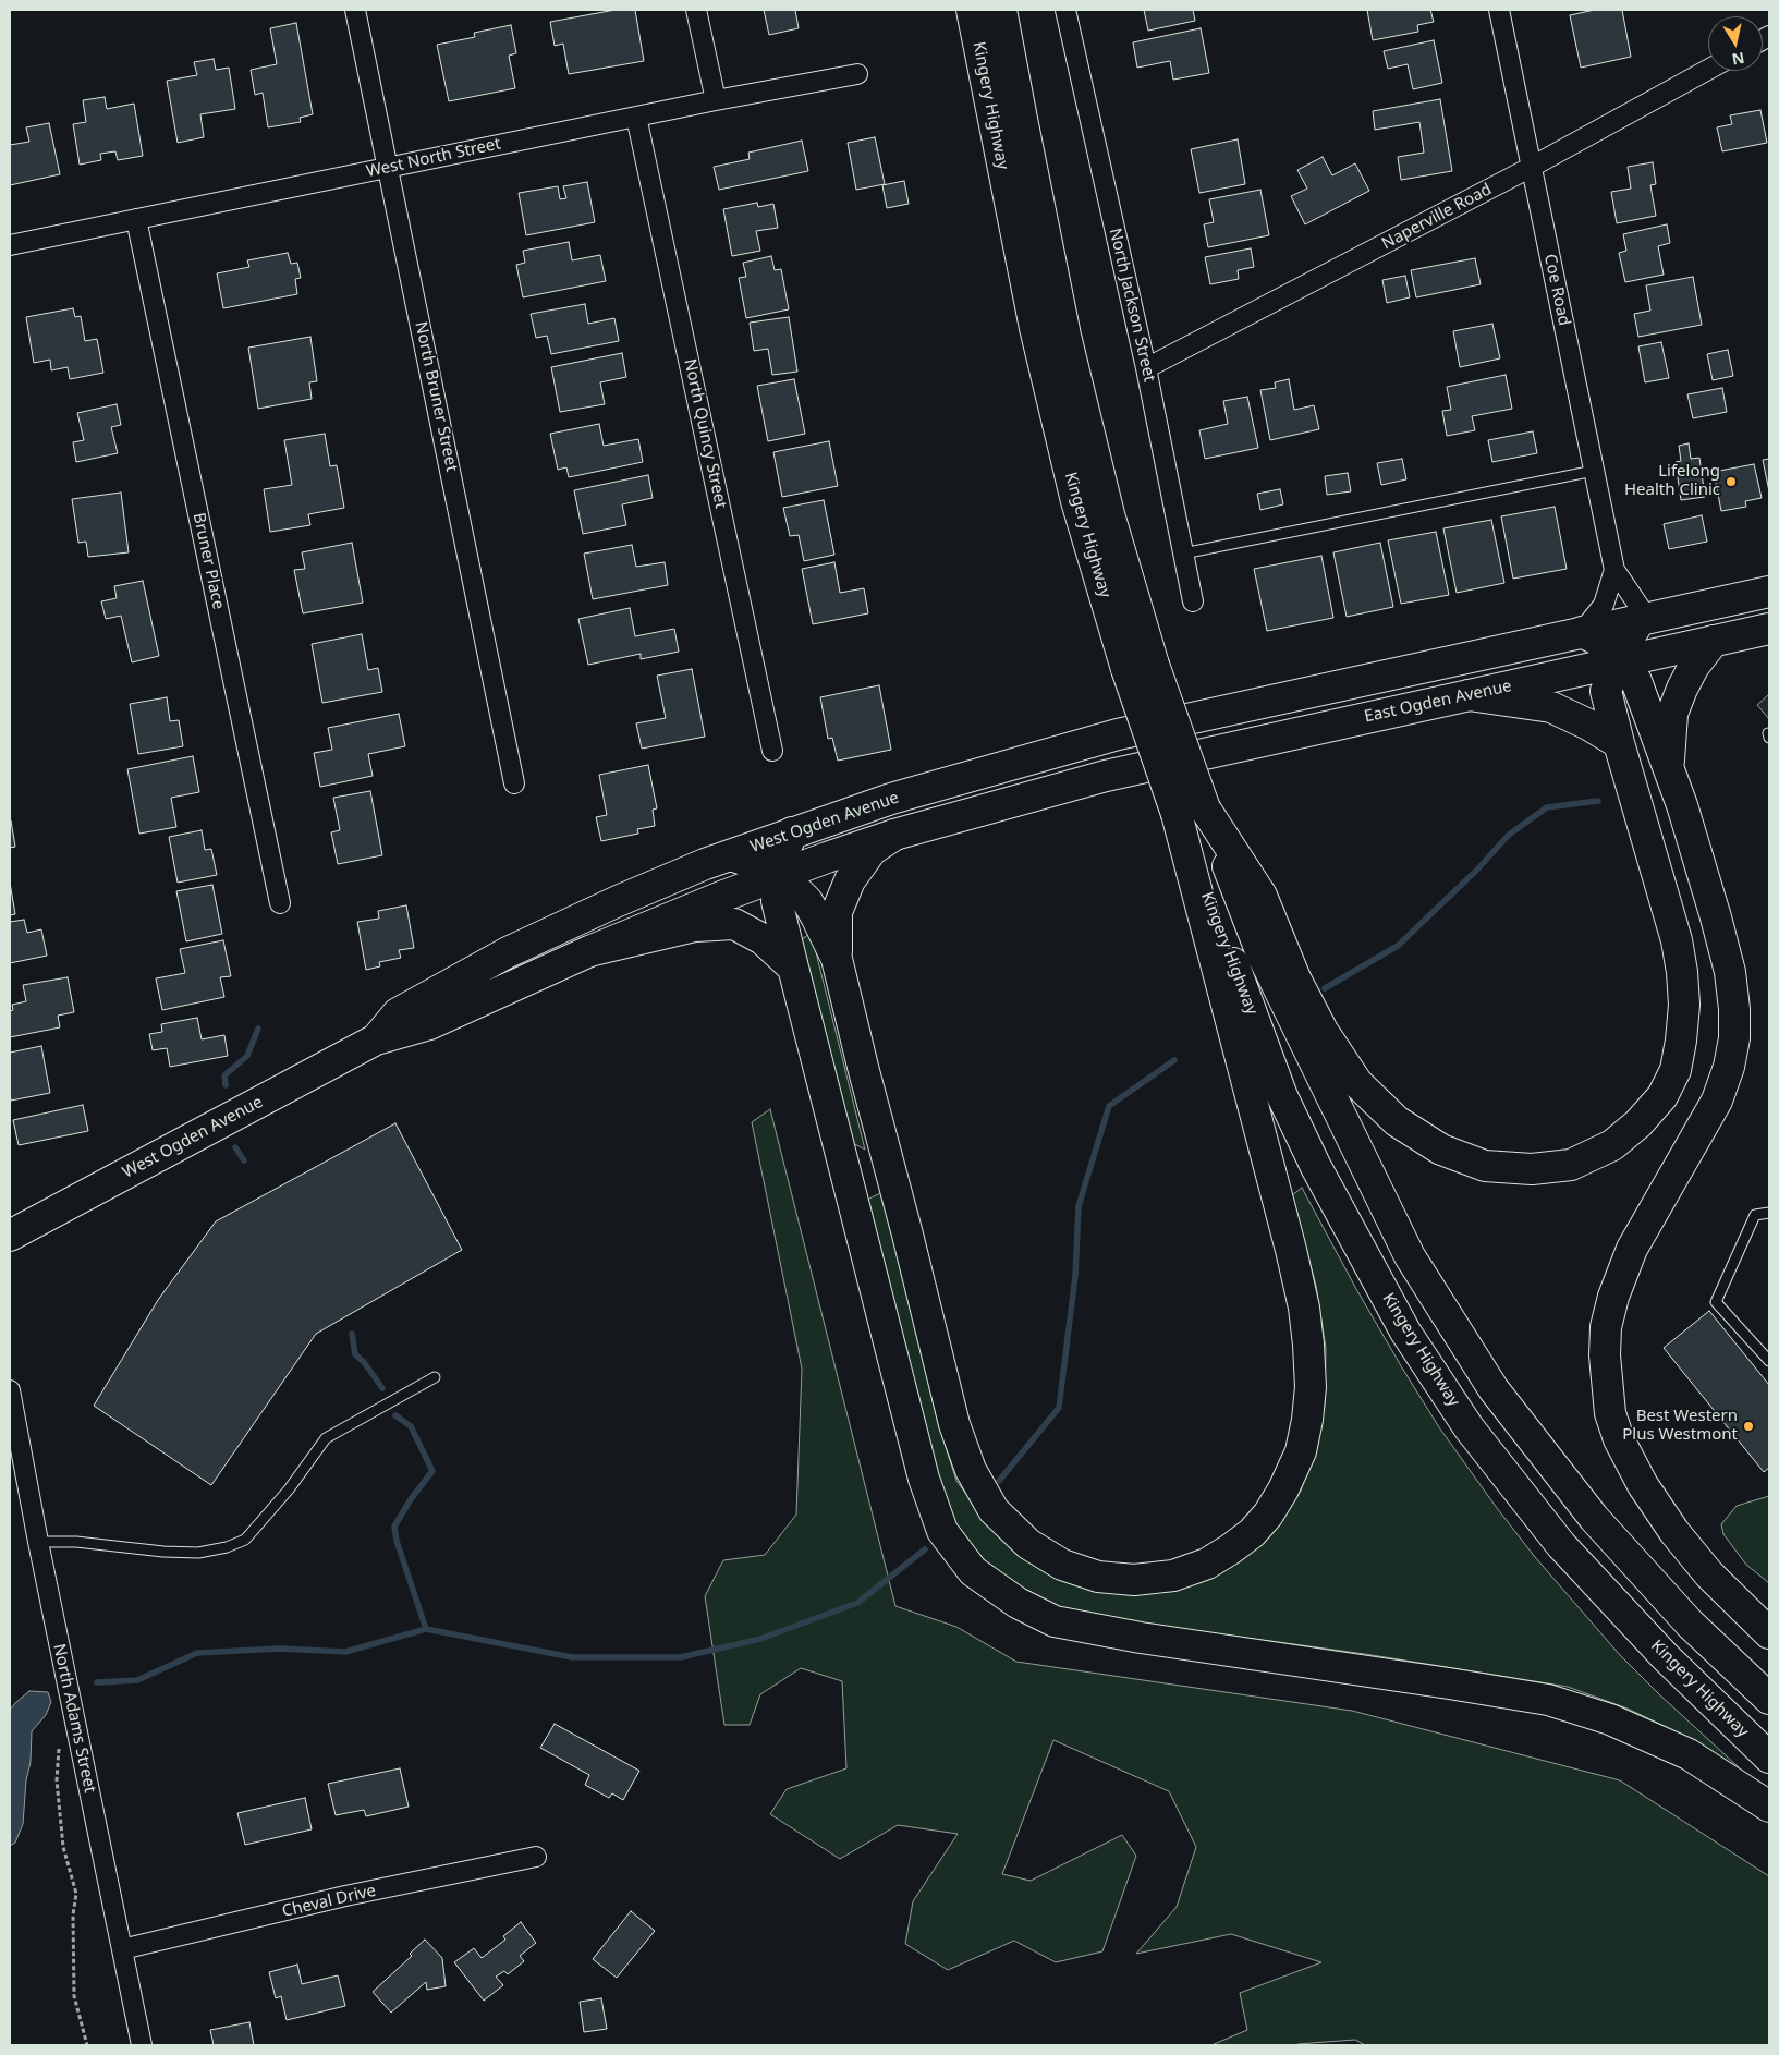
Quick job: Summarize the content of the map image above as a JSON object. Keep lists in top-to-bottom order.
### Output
{
  "streets": {
    "main road": ["Kingery Highway", "East Ogden Avenue", "West Ogden Avenue"],
    "street": [
      "West North Street",
      "Naperville Road",
      "Coe Road",
      "North Jackson Street",
      "North Bruner Street",
      "North Quincy Street",
      "Bruner Place",
      "North Adams Street",
      "Cheval Drive"
    ]
  },
  "crossings": [
    ["West North Street", "North Bruner Street"],
    ["West North Street", "North Quincy Street"],
    ["West North Street", "Bruner Place"],
    ["Naperville Road", "Coe Road"],
    ["Naperville Road", "North Jackson Street"],
    ["Coe Road", "West Ogden Avenue"],
    ["East Ogden Avenue", "West Ogden Avenue"],
    ["North Adams Street", "Cheval Drive"]
  ],
  "places": ["Lifelong Health Clinic", "Best Western Plus Westmont"],
  "north": "bottom"
}
